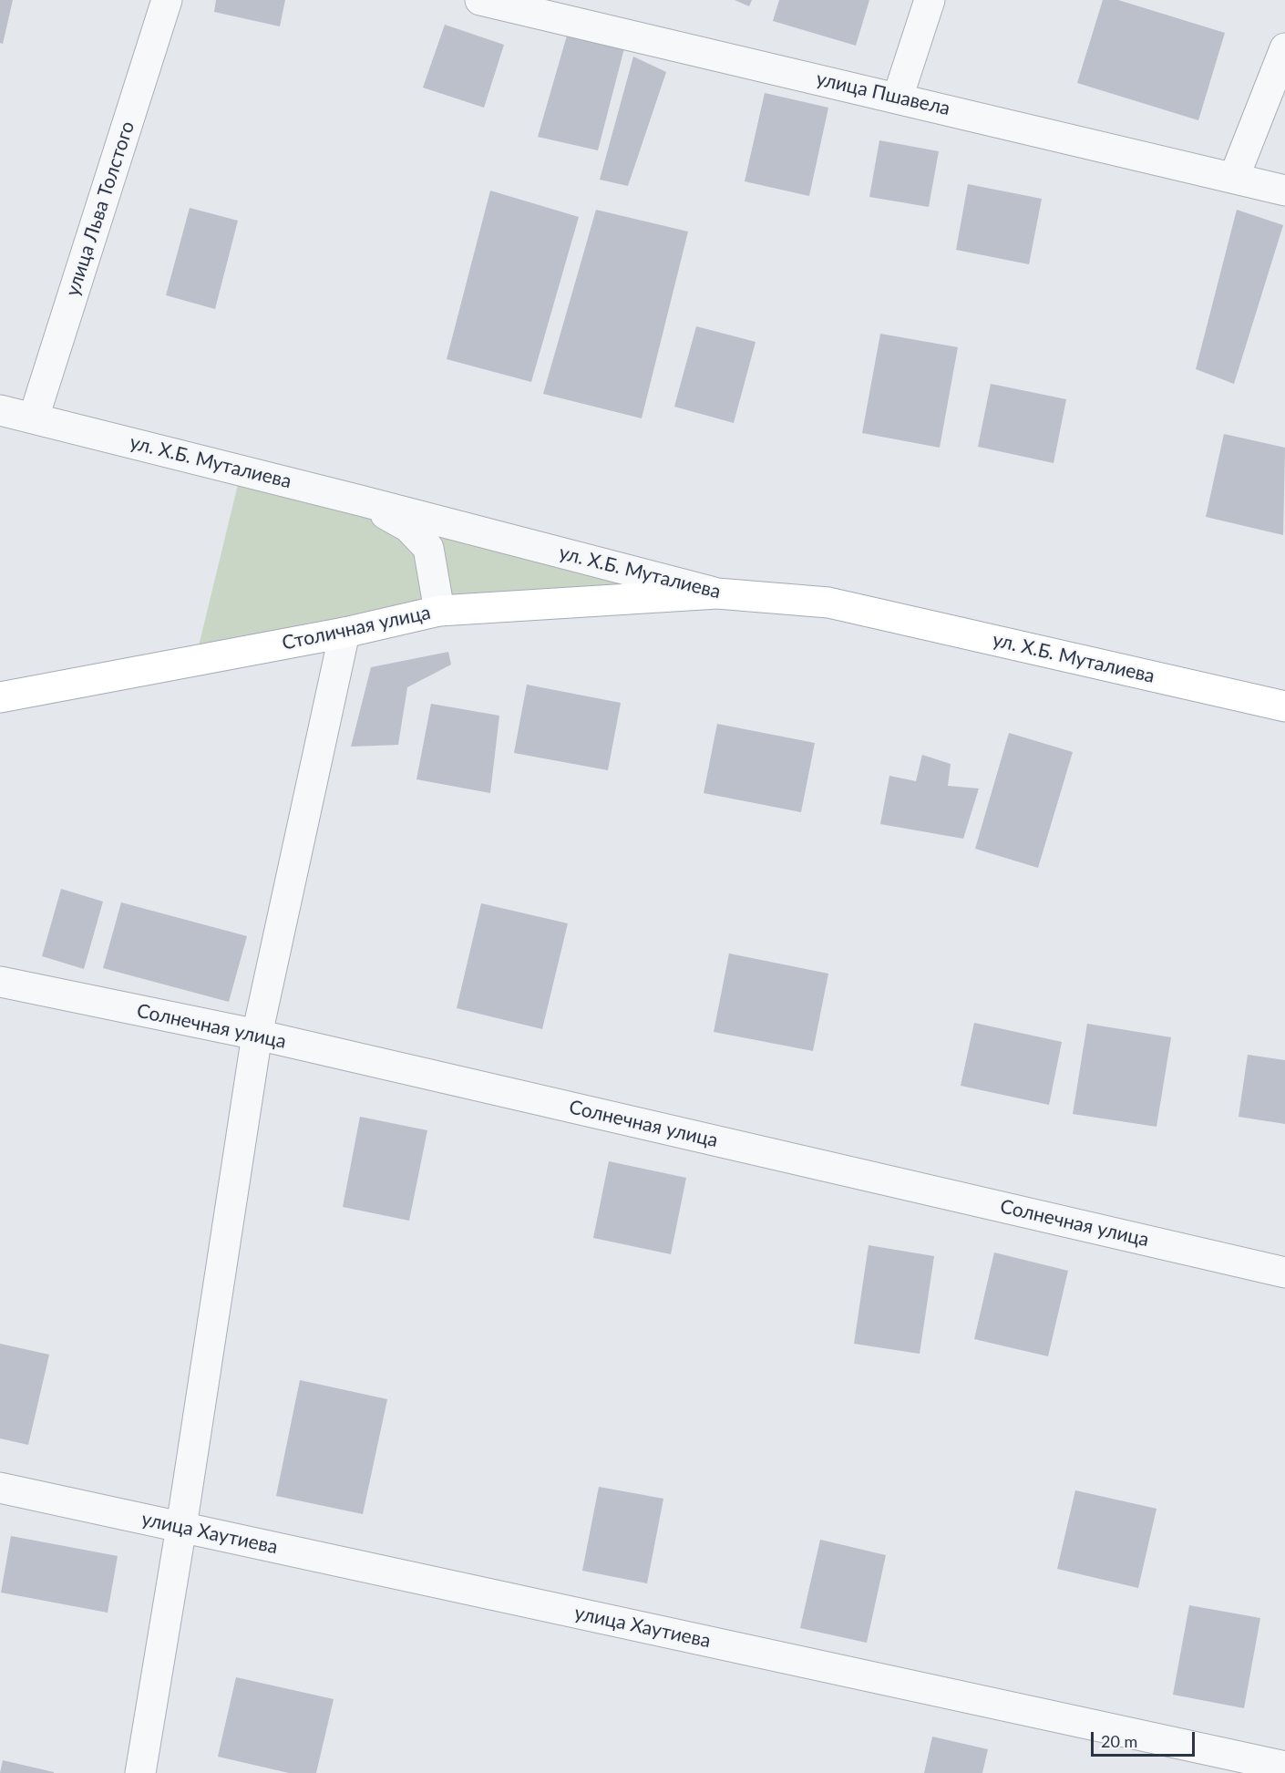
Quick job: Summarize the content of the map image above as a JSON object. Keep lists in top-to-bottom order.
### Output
{
  "streets": {
    "main road": ["ул. Х.Б. Муталиева", "Столичная улица"],
    "street": [
      "улица Пшавела",
      "улица Льва Толстого",
      "Солнечная улица",
      "улица Хаутиева"
    ]
  },
  "crossings": [
    ["улица Льва Толстого", "ул. Х.Б. Муталиева"],
    ["ул. Х.Б. Муталиева", "Столичная улица"]
  ],
  "scale_bar": "20 m"
}
